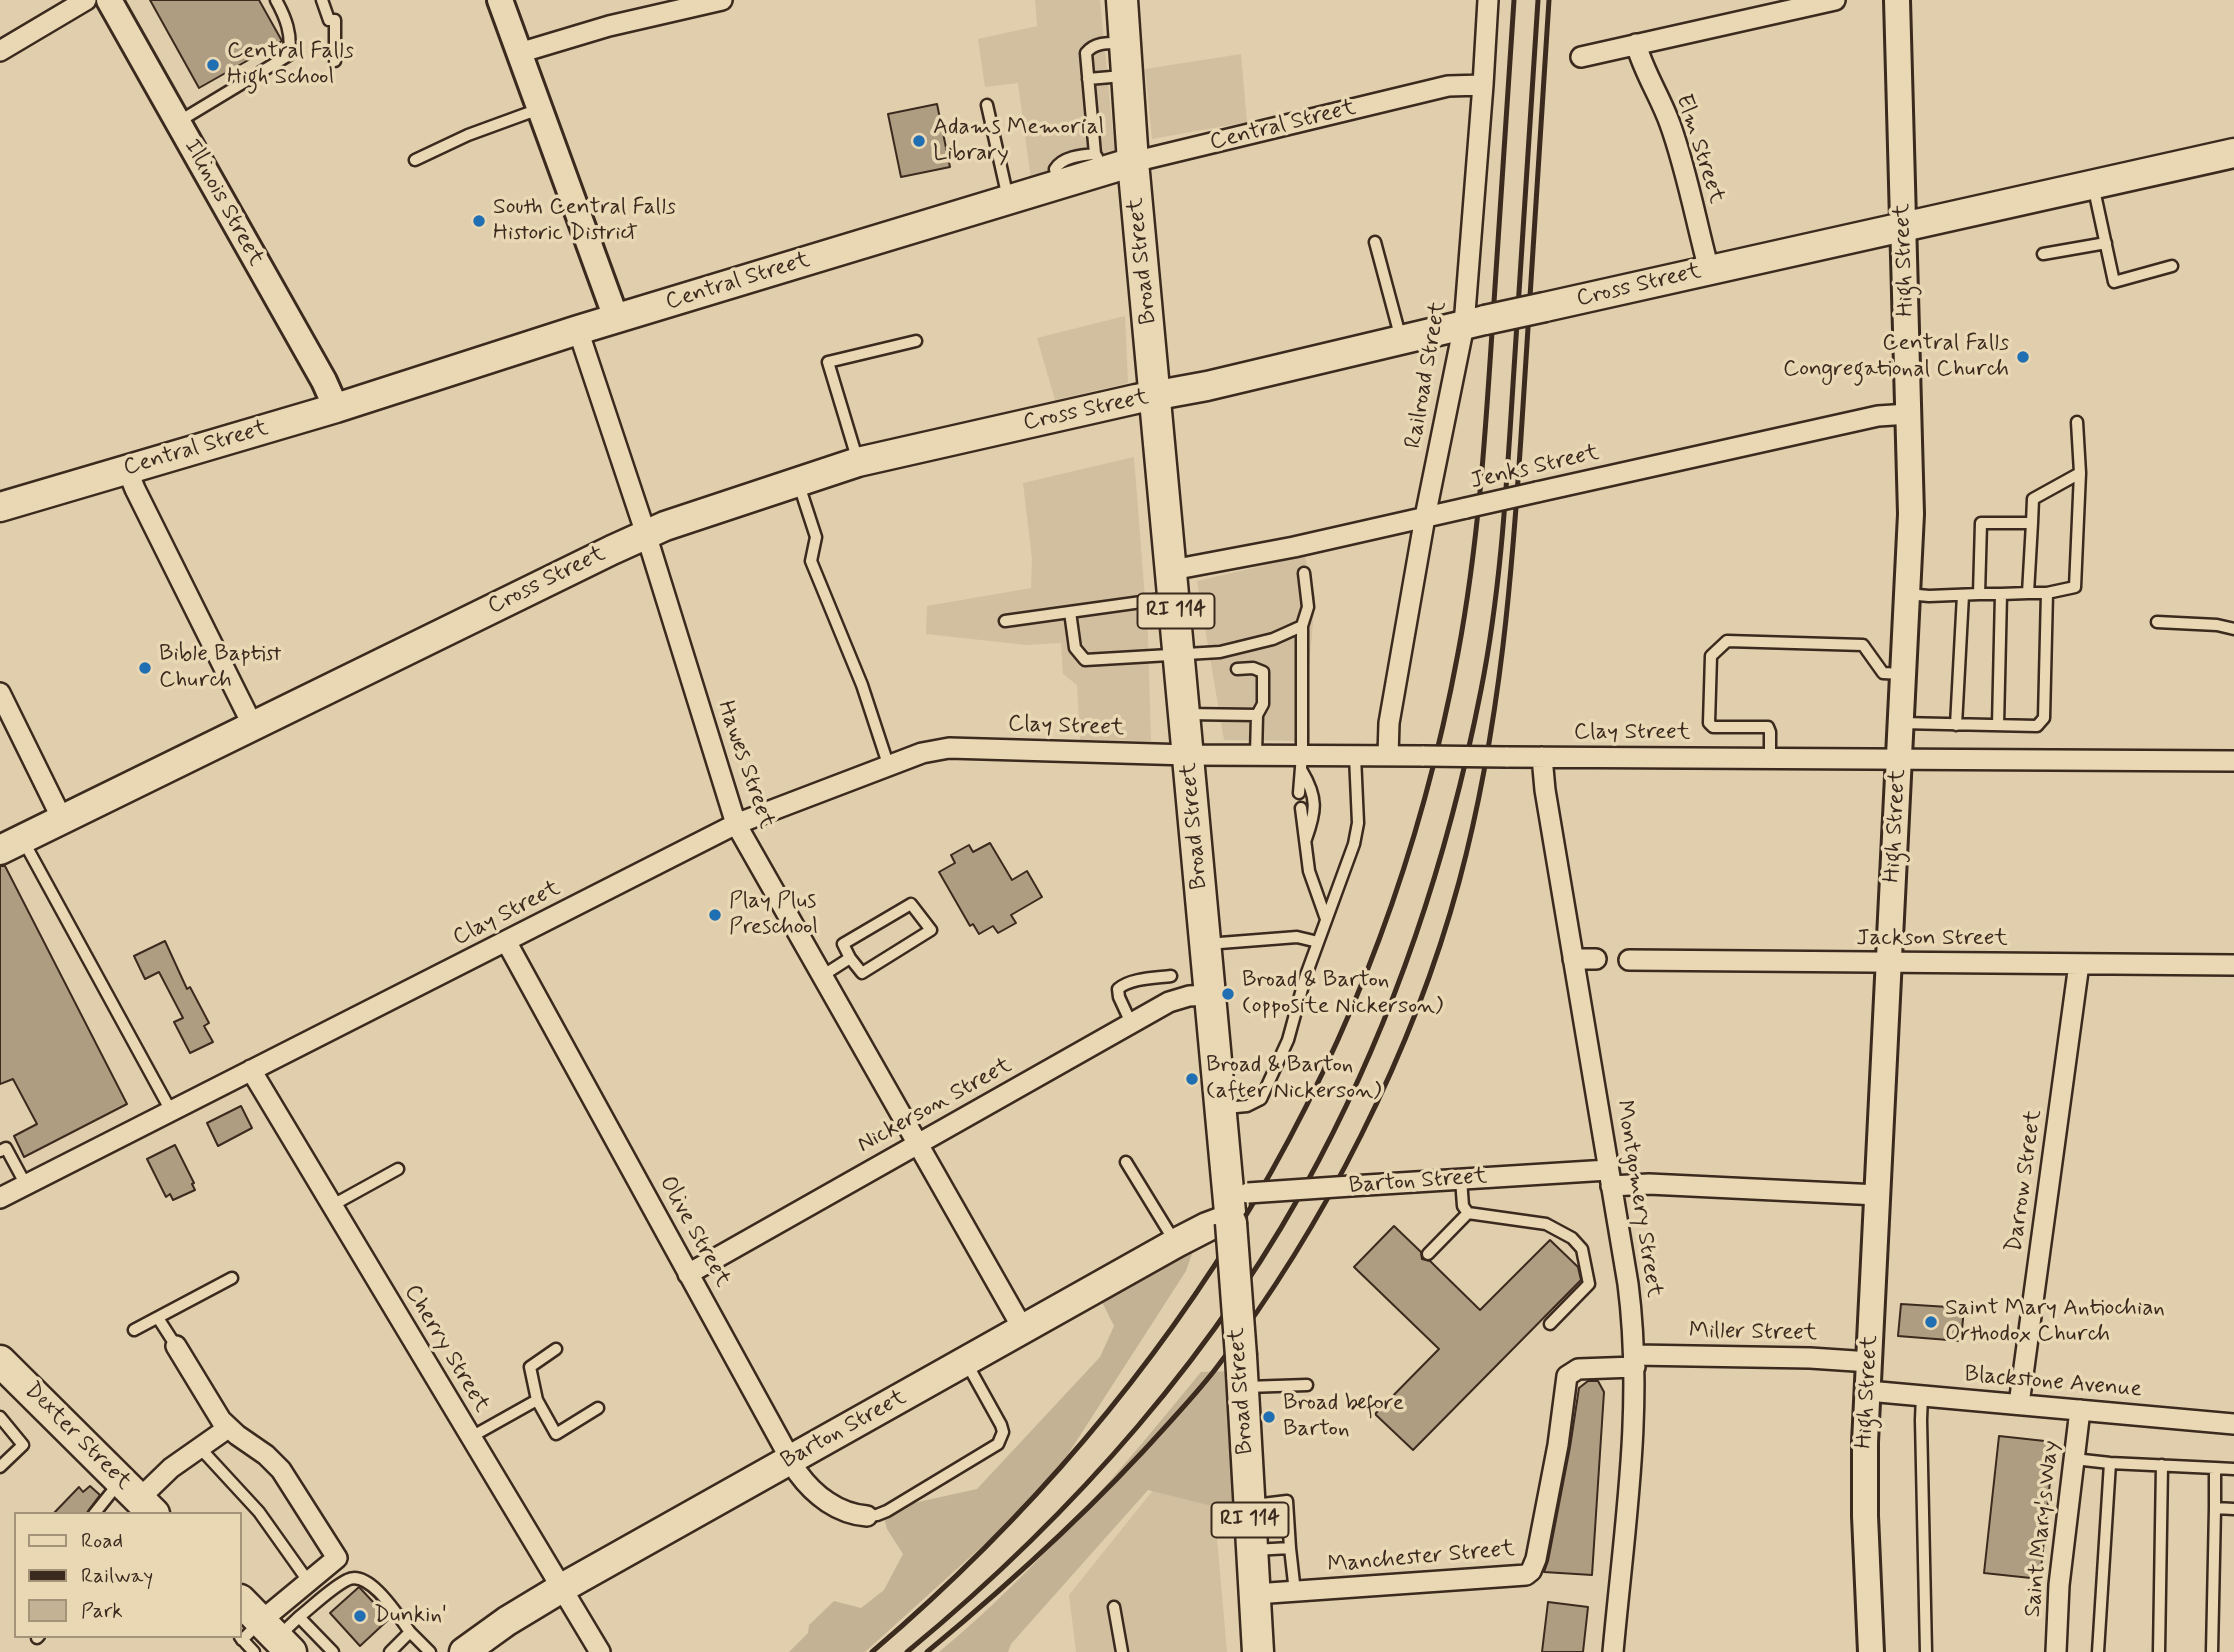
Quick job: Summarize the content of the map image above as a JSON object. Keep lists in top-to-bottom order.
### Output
{
  "streets": {
    "main road": [
      "Central Street",
      "Broad Street",
      "Cross Street",
      "RI 114",
      "Barton Street",
      "Dexter Street"
    ],
    "street": [
      "Elm Street",
      "Illinois Street",
      "High Street",
      "Railroad Street",
      "Jenks Street",
      "Clay Street",
      "Hawes Street",
      "Jackson Street",
      "Nickerson Street",
      "Darrow Street",
      "Montgomery Street",
      "Olive Street",
      "Miller Street",
      "Cherry Street",
      "Blackstone Avenue",
      "Saint Mary's Way",
      "Manchester Street"
    ]
  },
  "crossings": [
    ["Central Street", "Illinois Street"],
    ["Central Street", "Broad Street"],
    ["Central Street", "Railroad Street"],
    ["Central Street", "Hawes Street"],
    ["Elm Street", "Cross Street"],
    ["High Street", "Cross Street"],
    ["High Street", "Jenks Street"],
    ["High Street", "Clay Street"],
    ["High Street", "Jackson Street"],
    ["High Street", "Barton Street"],
    ["High Street", "Miller Street"],
    ["High Street", "Blackstone Avenue"],
    ["Broad Street", "Cross Street"],
    ["Broad Street", "Jenks Street"],
    ["Broad Street", "Clay Street"],
    ["Broad Street", "Nickerson Street"],
    ["Broad Street", "Barton Street"],
    ["Broad Street", "Manchester Street"],
    ["Cross Street", "Railroad Street"],
    ["Cross Street", "Hawes Street"],
    ["Railroad Street", "Jenks Street"],
    ["Railroad Street", "Clay Street"],
    ["Clay Street", "Hawes Street"],
    ["Clay Street", "Montgomery Street"],
    ["Clay Street", "Olive Street"],
    ["Clay Street", "Cherry Street"],
    ["Hawes Street", "Nickerson Street"],
    ["Hawes Street", "Barton Street"],
    ["Jackson Street", "Darrow Street"],
    ["Nickerson Street", "Olive Street"],
    ["Darrow Street", "Blackstone Avenue"],
    ["Barton Street", "Montgomery Street"],
    ["Barton Street", "Olive Street"],
    ["Barton Street", "Cherry Street"],
    ["Montgomery Street", "Miller Street"],
    ["Montgomery Street", "Manchester Street"],
    ["Miller Street", "Manchester Street"],
    ["Blackstone Avenue", "Saint Mary's Way"]
  ],
  "places": [
    "Central Falls High School",
    "Adams Memorial Library",
    "South Central Falls Historic District",
    "Central Falls Congregational Church",
    "Bible Baptist Church",
    "Play Plus Preschool",
    "Broad & Barton (opposite Nickerson)",
    "Broad & Barton (after Nickerson)",
    "Saint Mary Antiochian Orthodox Church",
    "Broad before Barton",
    "Dunkin'"
  ],
  "legend": ["Road", "Railway", "Park"]
}
